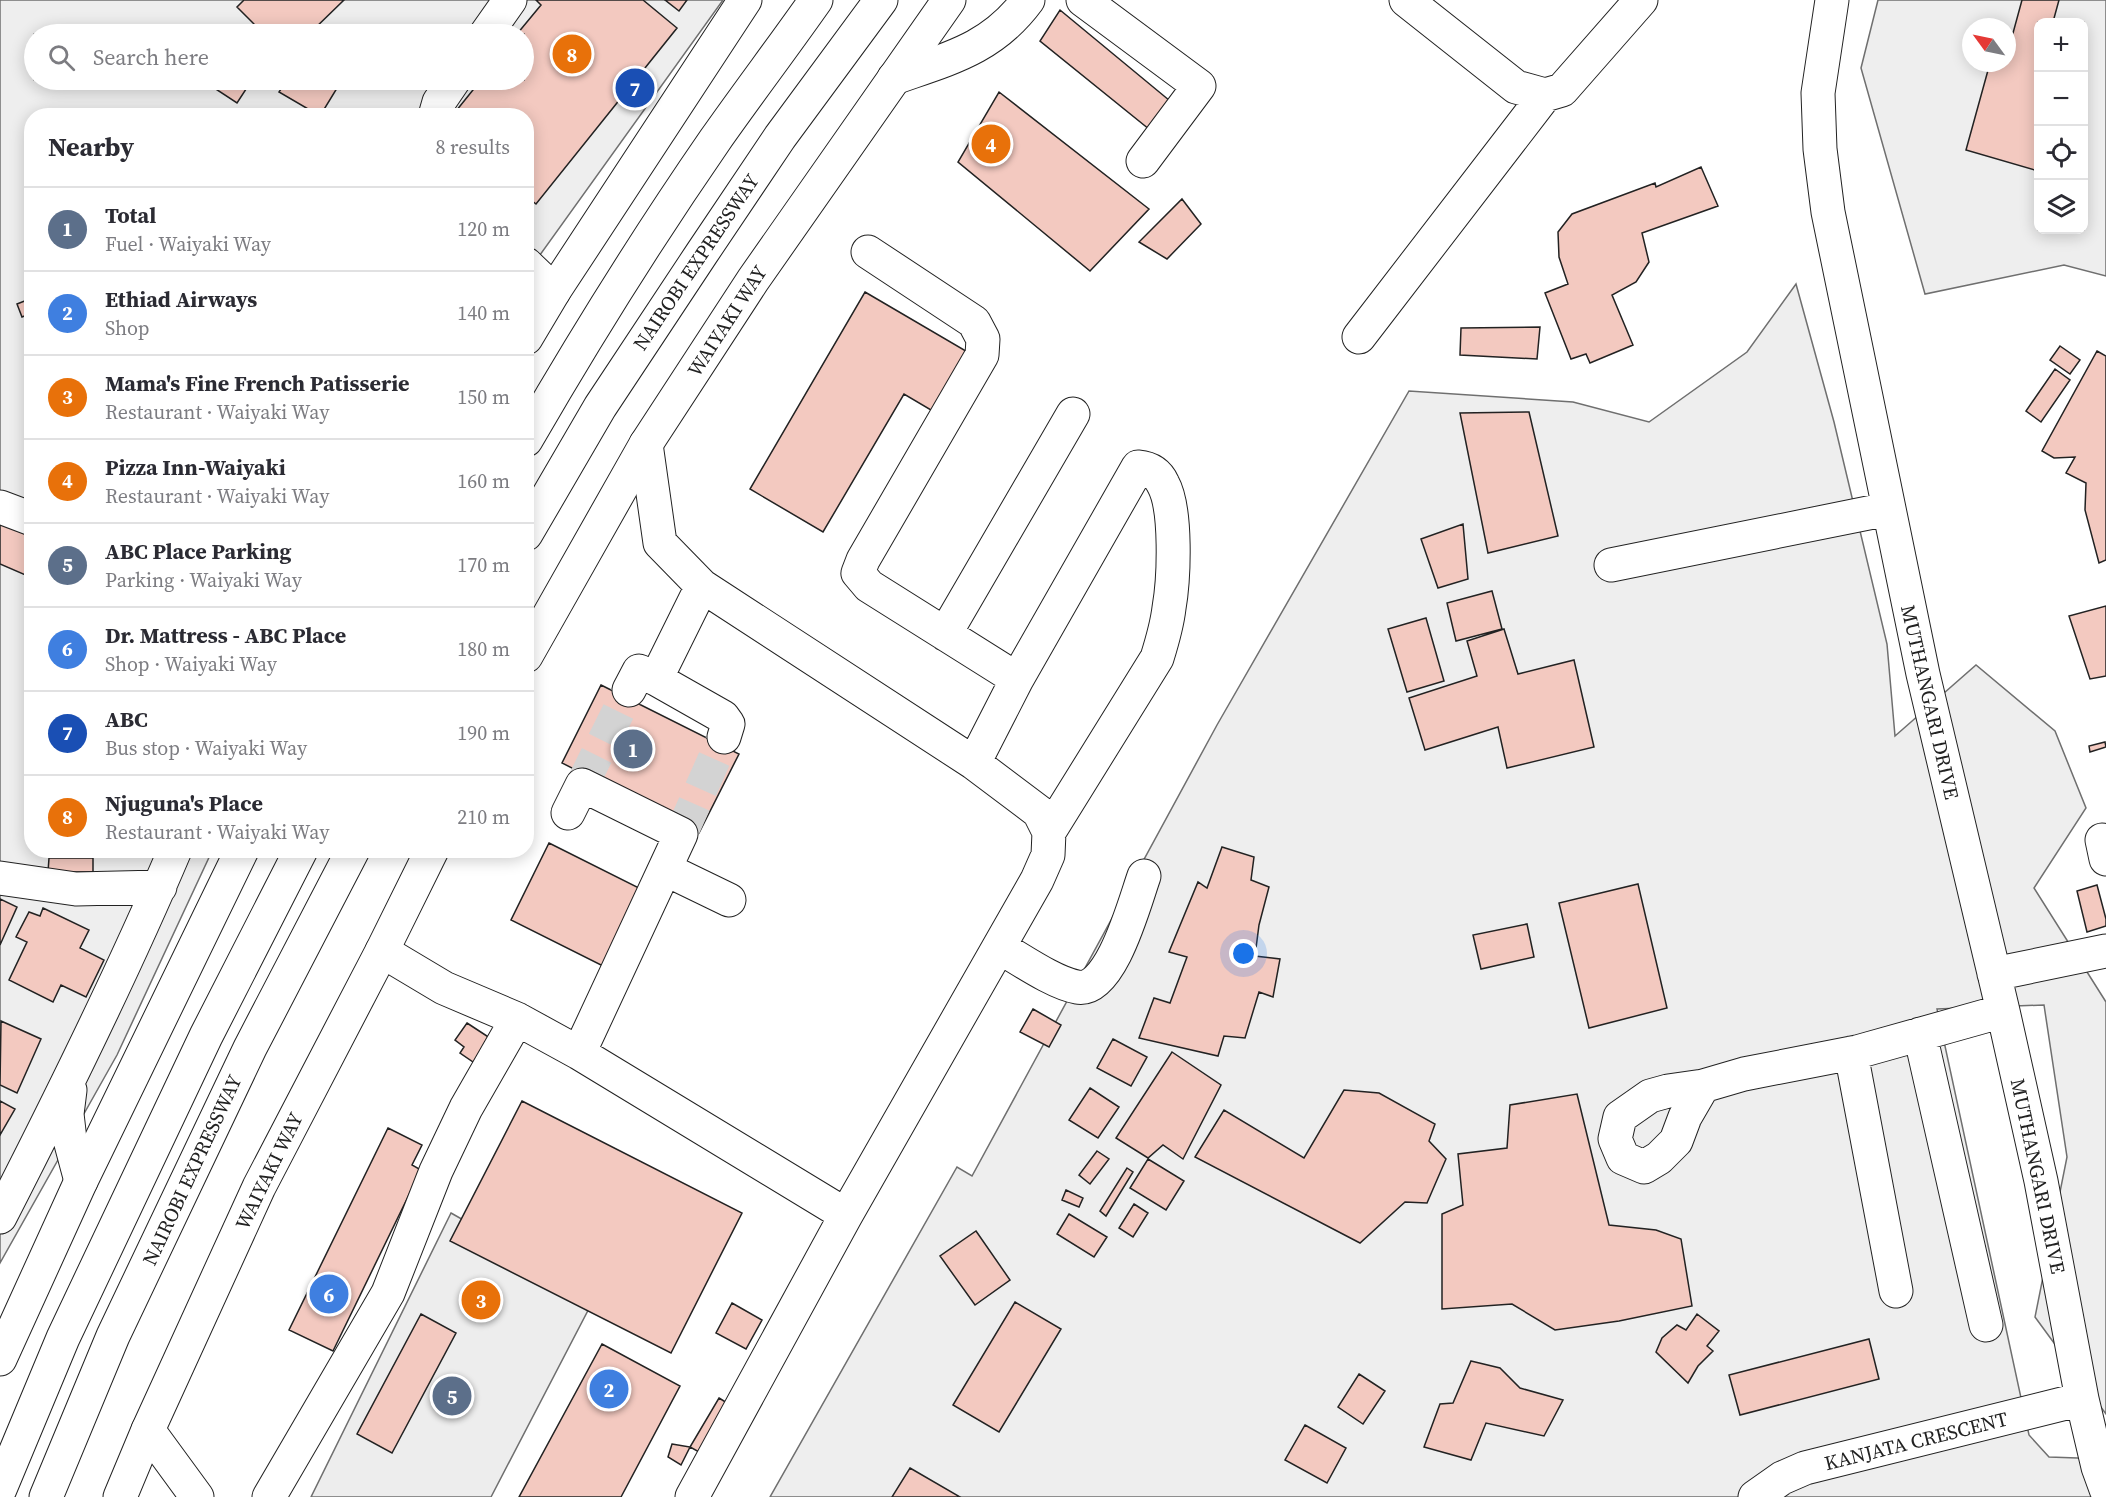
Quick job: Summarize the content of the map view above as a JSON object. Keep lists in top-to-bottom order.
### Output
{
  "streets": {
    "main road": [
      "NAIROBI EXPRESSWAY",
      "WAIYAKI WAY",
      "MUTHANGARI DRIVE",
      "KANJATA CRESCENT"
    ]
  },
  "crossings": [
    ["MUTHANGARI DRIVE", "KANJATA CRESCENT"]
  ],
  "north": "top left",
  "page": {
    "map_buttons": ["+", "−"],
    "search": "Search here",
    "pins": [
      "8",
      "7",
      "4",
      "1",
      "6",
      "3",
      "2",
      "5"
    ],
    "heading": ["Nearby", "8 results"],
    "list": [
      {
        "mark": "1",
        "name": "Total",
        "note": "Fuel · Waiyaki Way",
        "value": "120 m"
      },
      {
        "mark": "2",
        "name": "Ethiad Airways",
        "note": "Shop",
        "value": "140 m"
      },
      {
        "mark": "3",
        "name": "Mama's Fine French Patisserie",
        "note": "Restaurant · Waiyaki Way",
        "value": "150 m"
      },
      {
        "mark": "4",
        "name": "Pizza Inn-Waiyaki",
        "note": "Restaurant · Waiyaki Way",
        "value": "160 m"
      },
      {
        "mark": "5",
        "name": "ABC Place Parking",
        "note": "Parking · Waiyaki Way",
        "value": "170 m"
      },
      {
        "mark": "6",
        "name": "Dr. Mattress - ABC Place",
        "note": "Shop · Waiyaki Way",
        "value": "180 m"
      },
      {
        "mark": "7",
        "name": "ABC",
        "note": "Bus stop · Waiyaki Way",
        "value": "190 m"
      },
      {
        "mark": "8",
        "name": "Njuguna's Place",
        "note": "Restaurant · Waiyaki Way",
        "value": "210 m"
      }
    ]
  }
}
